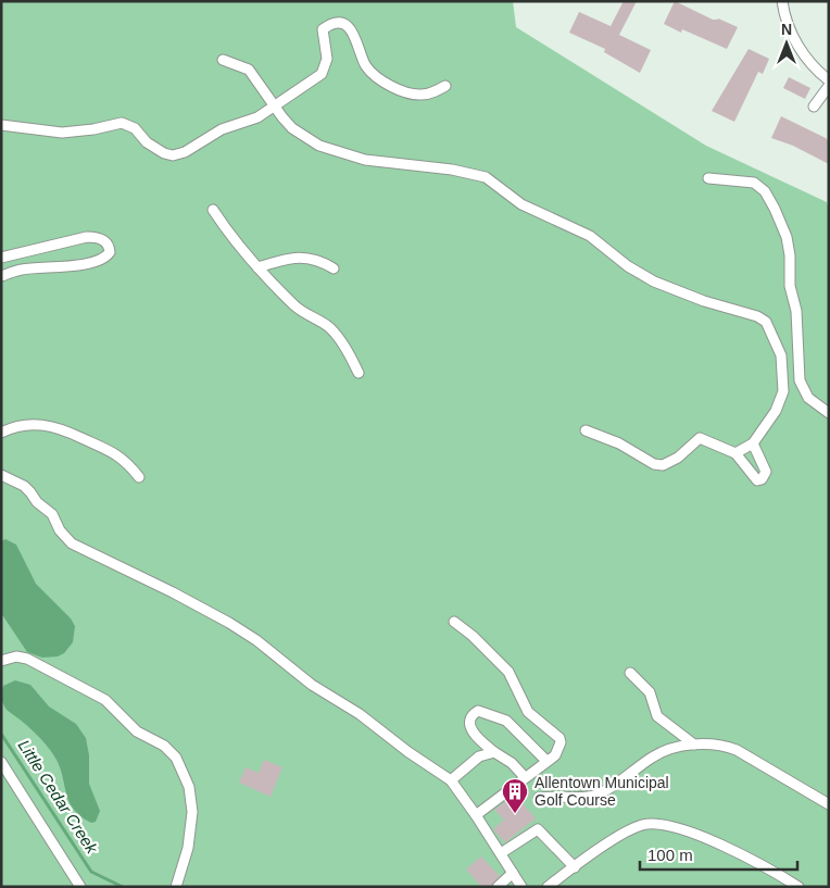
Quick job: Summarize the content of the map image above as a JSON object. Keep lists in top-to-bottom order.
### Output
{
  "water": ["Little Cedar Creek"],
  "places": {
    "building": ["Allentown Municipal Golf Course"]
  },
  "scale_bar": "100 m",
  "north": "top"
}
